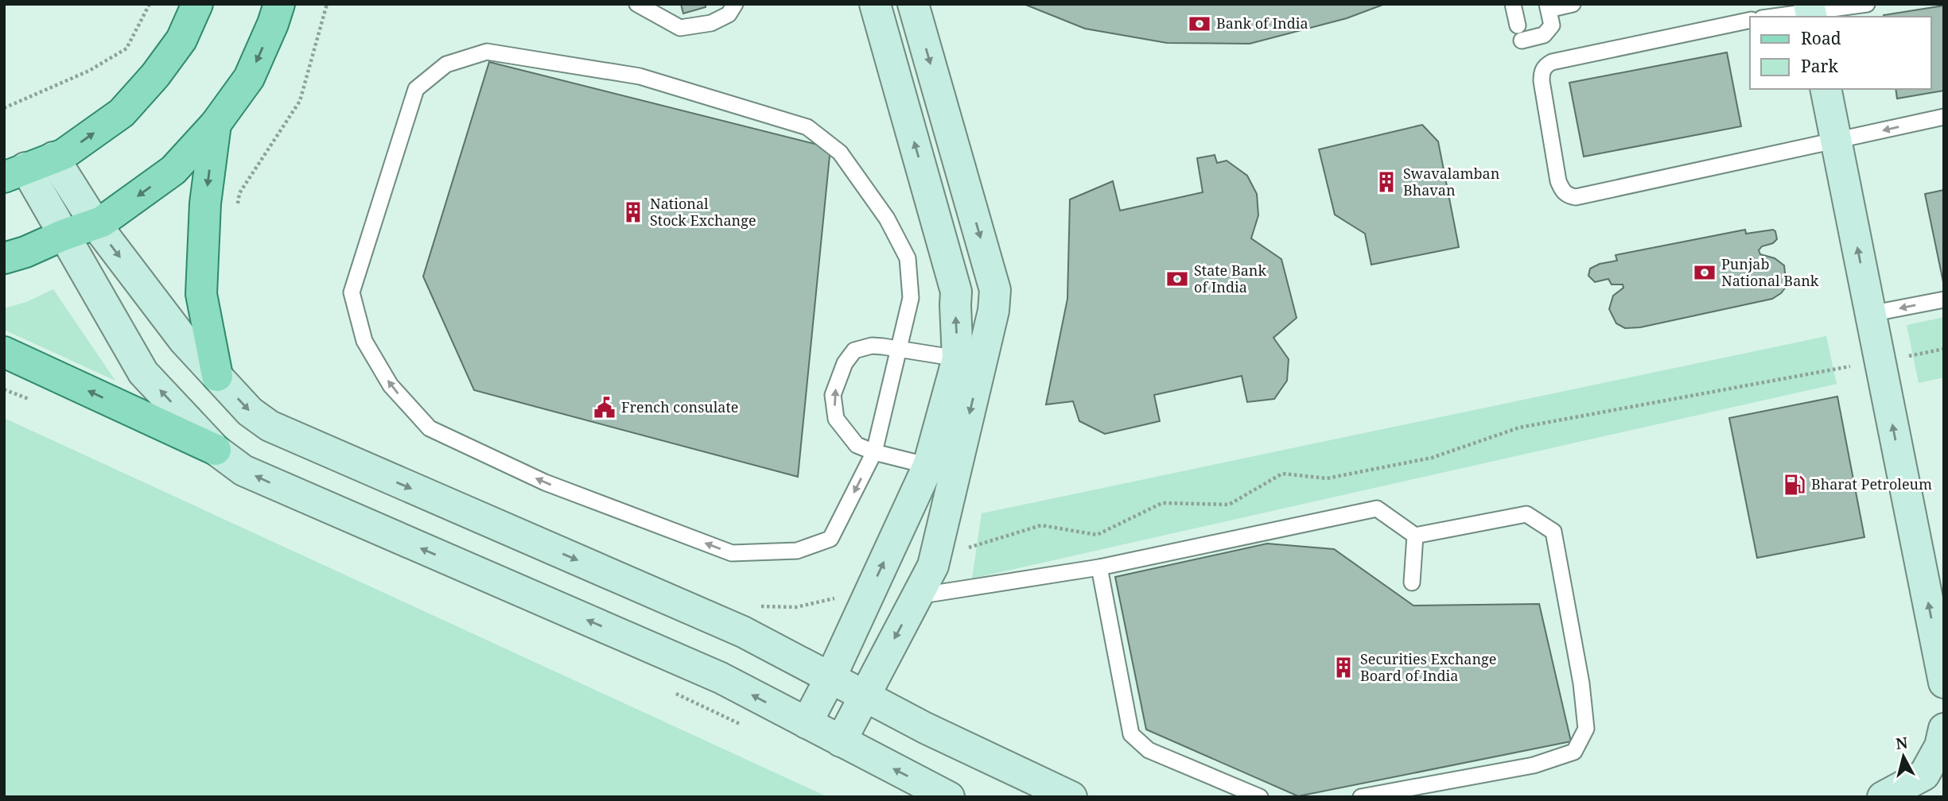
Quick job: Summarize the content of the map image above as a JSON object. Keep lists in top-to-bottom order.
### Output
{
  "places": {
    "bank": ["Bank of India", "Punjab National Bank", "State Bank of India"],
    "building": ["Swavalamban Bhavan", "National Stock Exchange", "Securities Exchange Board of India"],
    "public building": ["French consulate"],
    "fuel station": ["Bharat Petroleum"]
  },
  "legend": ["Road", "Park"],
  "north": "top"
}
